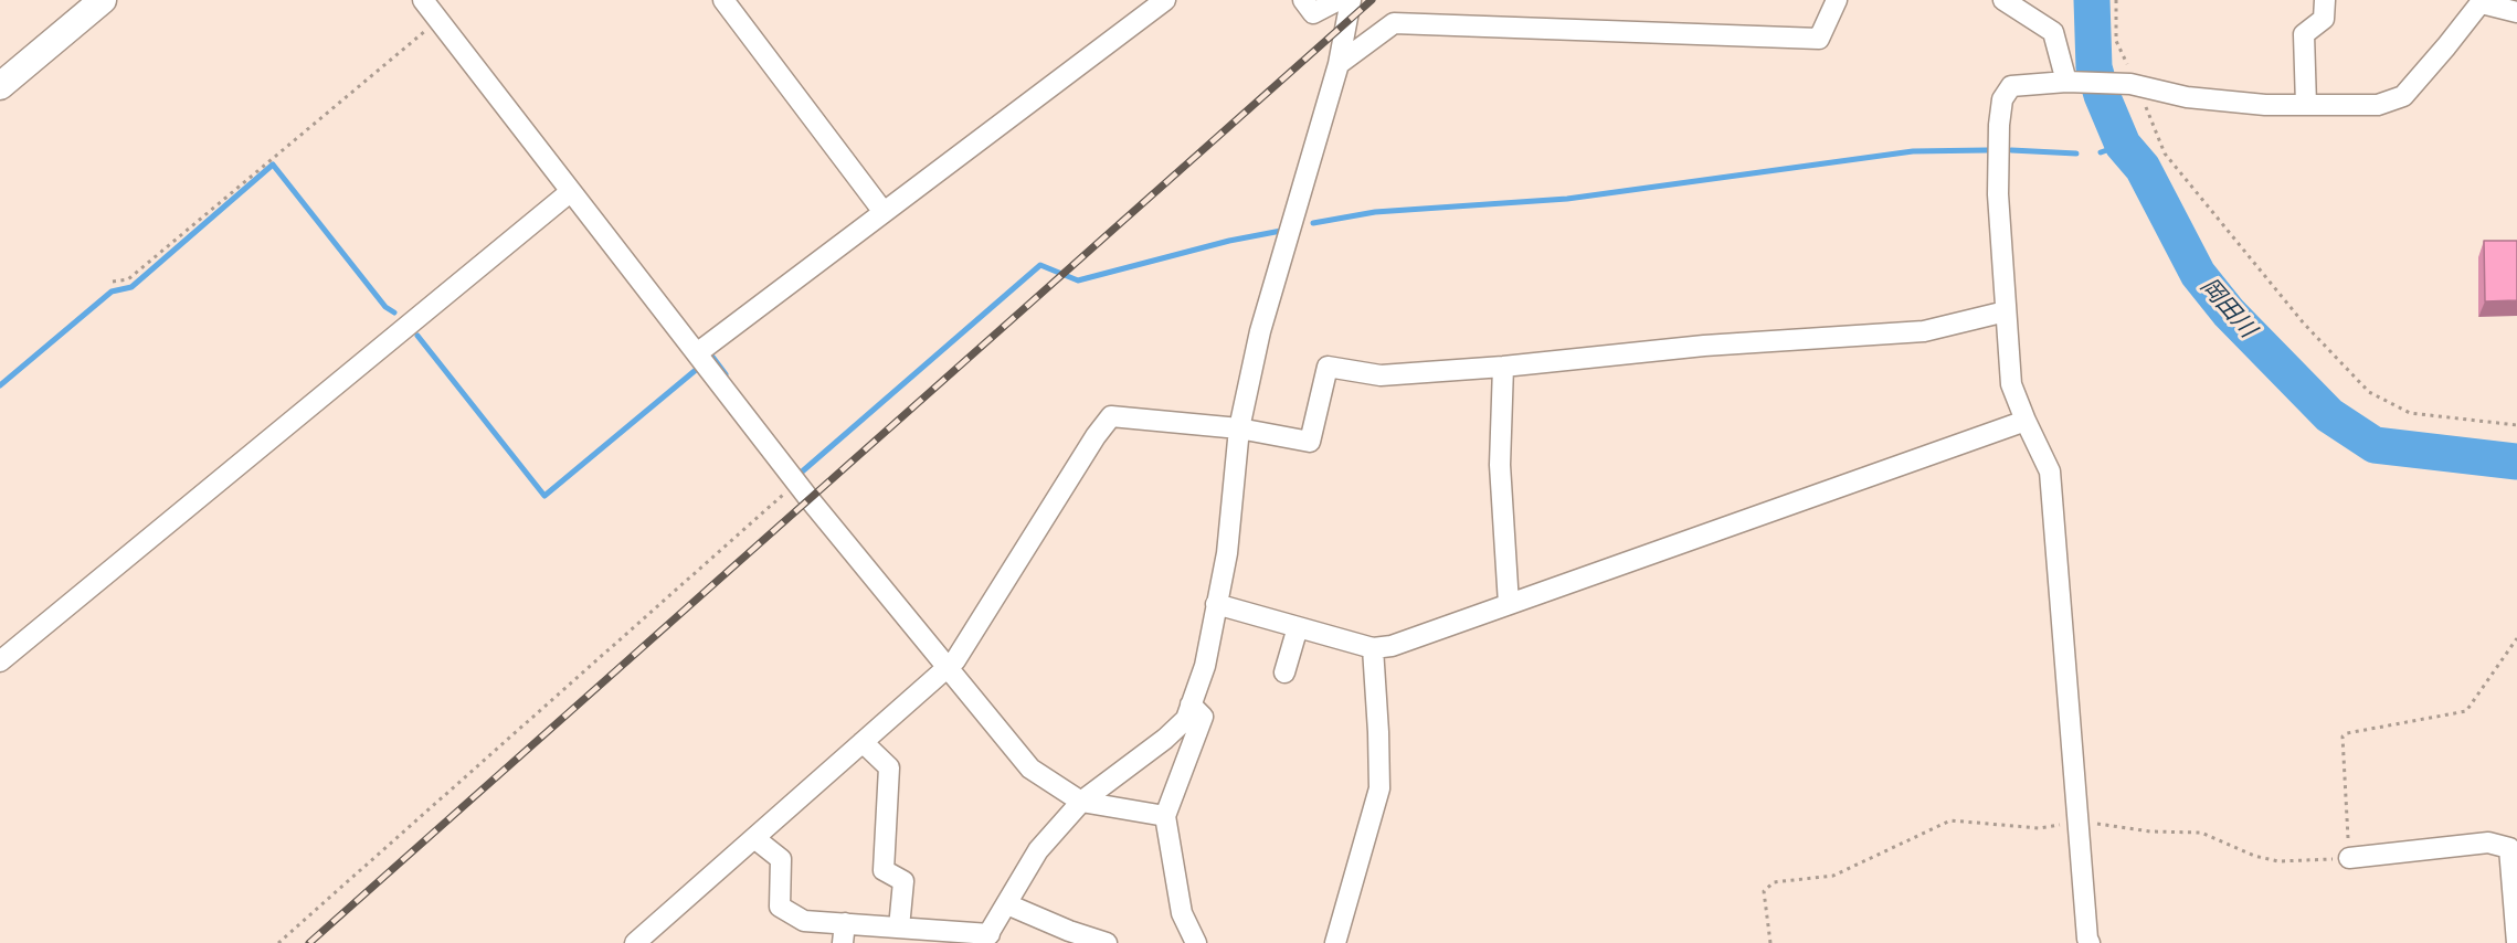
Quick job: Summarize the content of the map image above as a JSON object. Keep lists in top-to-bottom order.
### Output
{
  "water": ["岡田川"]
}
